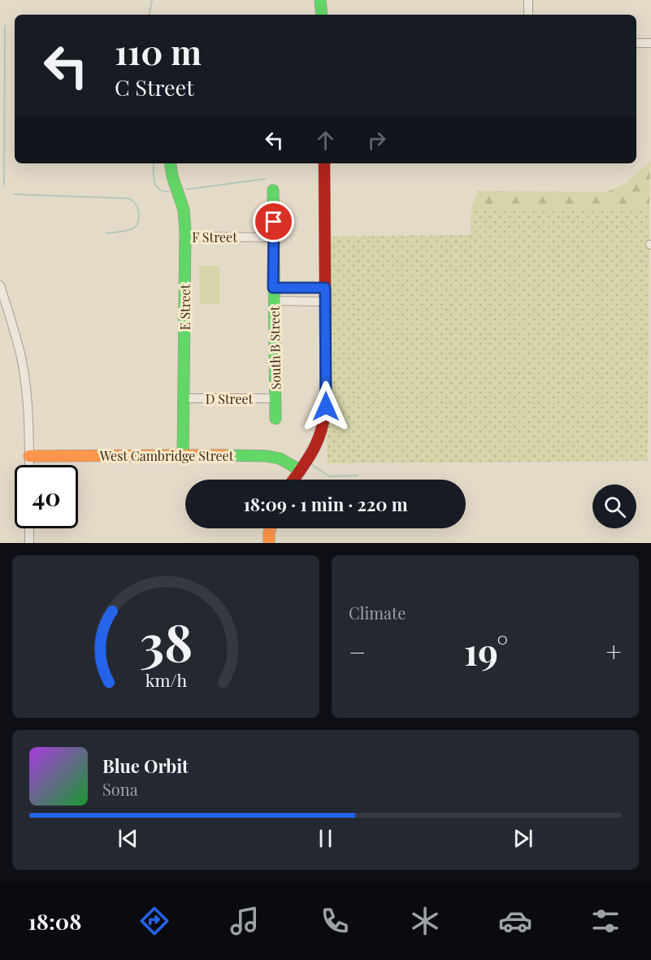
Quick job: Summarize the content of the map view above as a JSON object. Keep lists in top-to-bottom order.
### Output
{
  "streets": {
    "street": [
      "F Street",
      "E Street",
      "South B Street",
      "D Street",
      "West Cambridge Street"
    ]
  },
  "crossings": [
    ["F Street", "E Street"],
    ["F Street", "South B Street"],
    ["E Street", "D Street"],
    ["E Street", "West Cambridge Street"],
    ["South B Street", "D Street"]
  ],
  "page": {
    "turn": ["110 m", "C Street"],
    "limit": "40",
    "trip": "18:09 · 1 min · 220 m",
    "tile": "Climate",
    "heat": ["−", "19°", "+"],
    "song": ["Blue Orbit", "Sona"],
    "tabs": "18:08",
    "gauge": ["38", "km/h"]
  }
}
